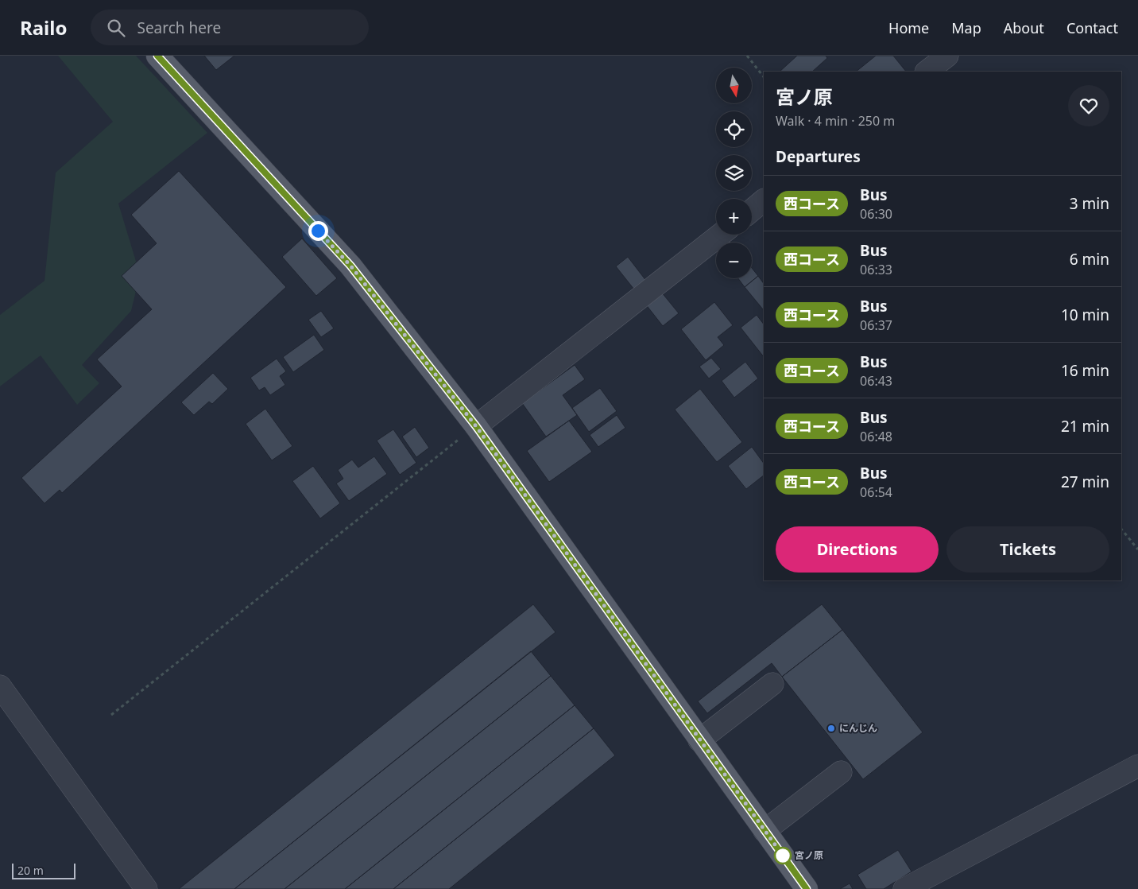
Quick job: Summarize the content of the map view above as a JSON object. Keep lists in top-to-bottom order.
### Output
{
  "places": ["にんじん", "宮ノ原"],
  "lines": ["bus line 西コース"],
  "scale_bar": "20 m",
  "north": "bottom",
  "page": {
    "header": "Railo",
    "search": "Search here",
    "nav": [
      "Home",
      "Map",
      "About",
      "Contact"
    ],
    "map_buttons": ["+", "−"],
    "heading": [
      ["宮ノ原", "Walk · 4 min · 250 m"],
      "Departures"
    ],
    "list": [
      {
        "mark": "西コース",
        "name": "Bus",
        "note": "06:30",
        "value": "3 min"
      },
      {
        "mark": "西コース",
        "name": "Bus",
        "note": "06:33",
        "value": "6 min"
      },
      {
        "mark": "西コース",
        "name": "Bus",
        "note": "06:37",
        "value": "10 min"
      },
      {
        "mark": "西コース",
        "name": "Bus",
        "note": "06:43",
        "value": "16 min"
      },
      {
        "mark": "西コース",
        "name": "Bus",
        "note": "06:48",
        "value": "21 min"
      },
      {
        "mark": "西コース",
        "name": "Bus",
        "note": "06:54",
        "value": "27 min"
      }
    ],
    "buttons": ["Directions", "Tickets"],
    "scale": "20 m"
  }
}
